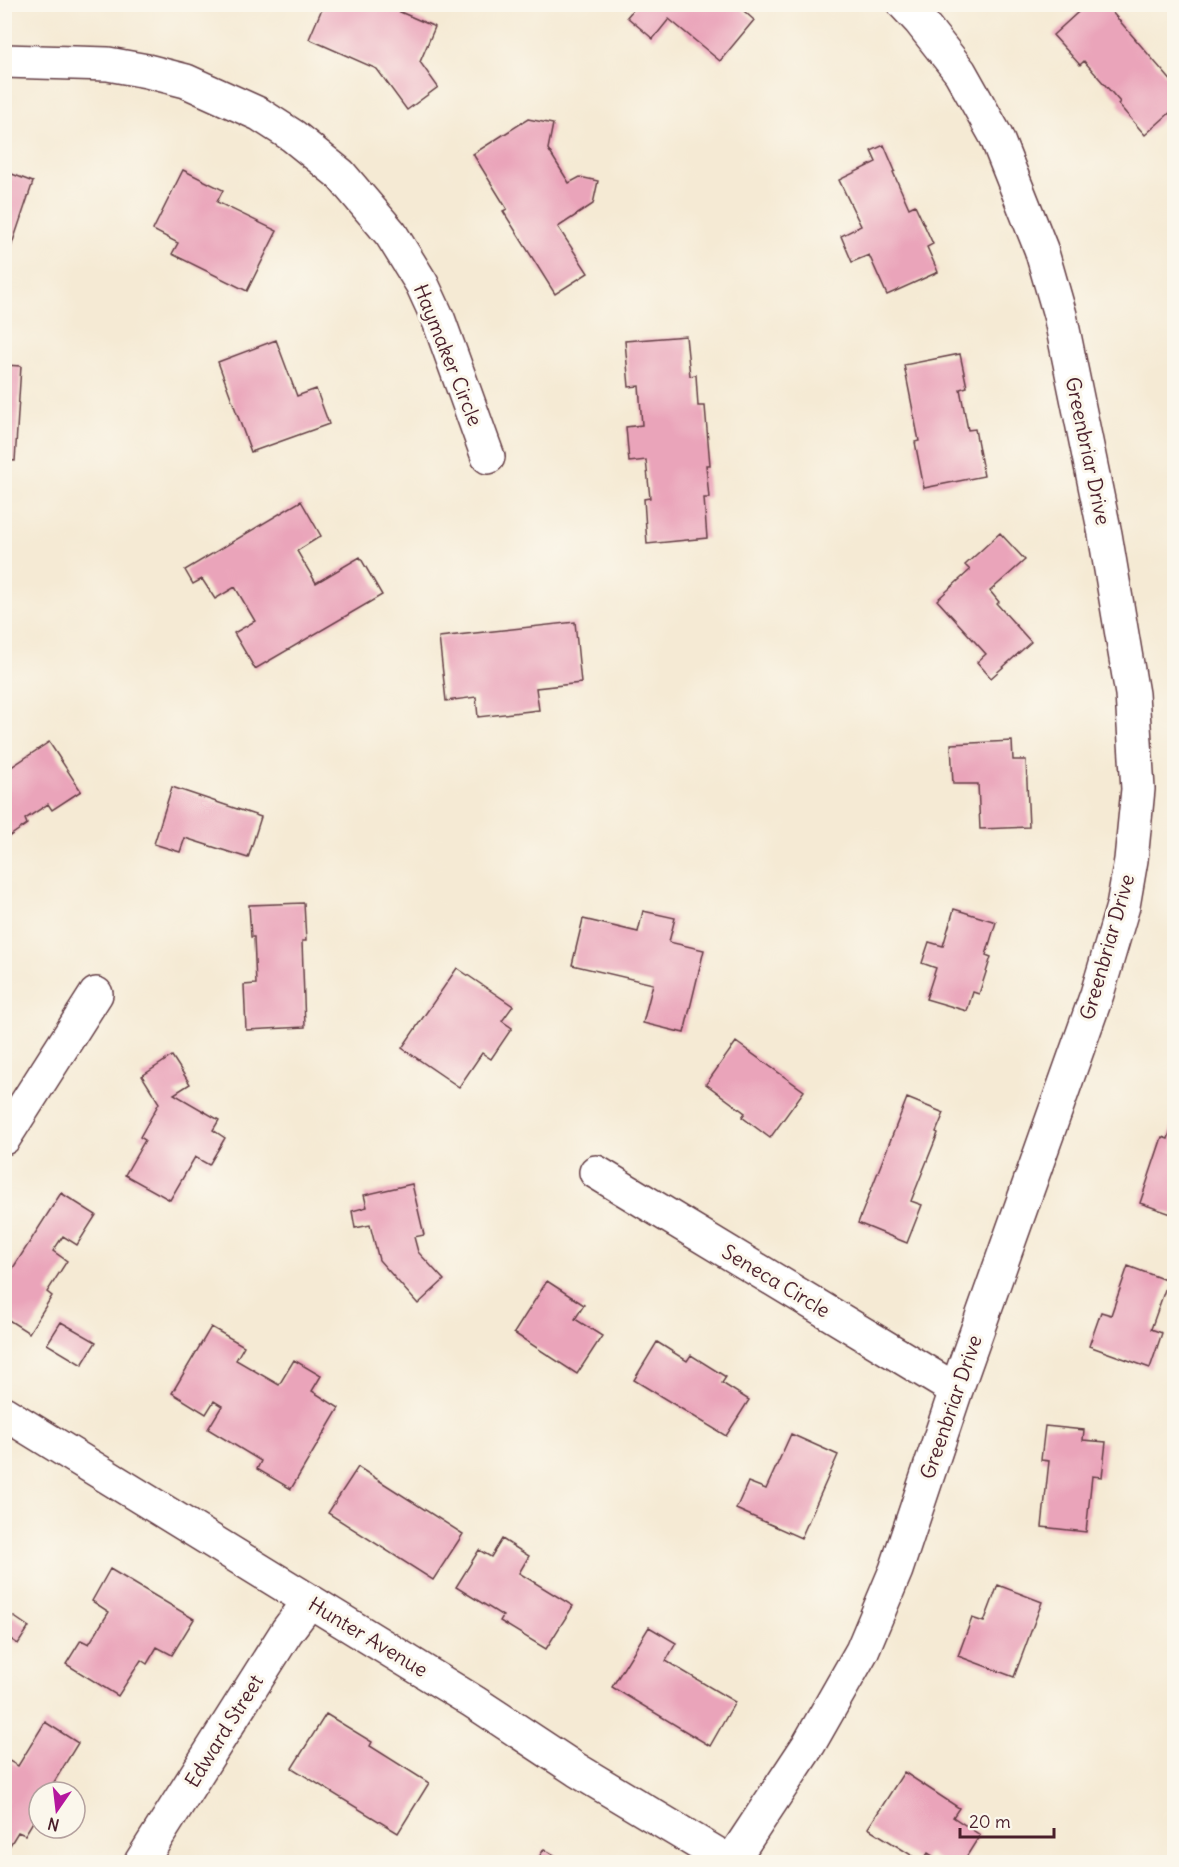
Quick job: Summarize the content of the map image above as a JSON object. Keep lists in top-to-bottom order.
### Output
{
  "streets": {
    "street": [
      "Haymaker Circle",
      "Greenbriar Drive",
      "Seneca Circle",
      "Hunter Avenue",
      "Edward Street"
    ]
  },
  "crossings": [
    ["Greenbriar Drive", "Seneca Circle"],
    ["Greenbriar Drive", "Hunter Avenue"],
    ["Hunter Avenue", "Edward Street"]
  ],
  "scale_bar": "20 m",
  "north": "bottom"
}
